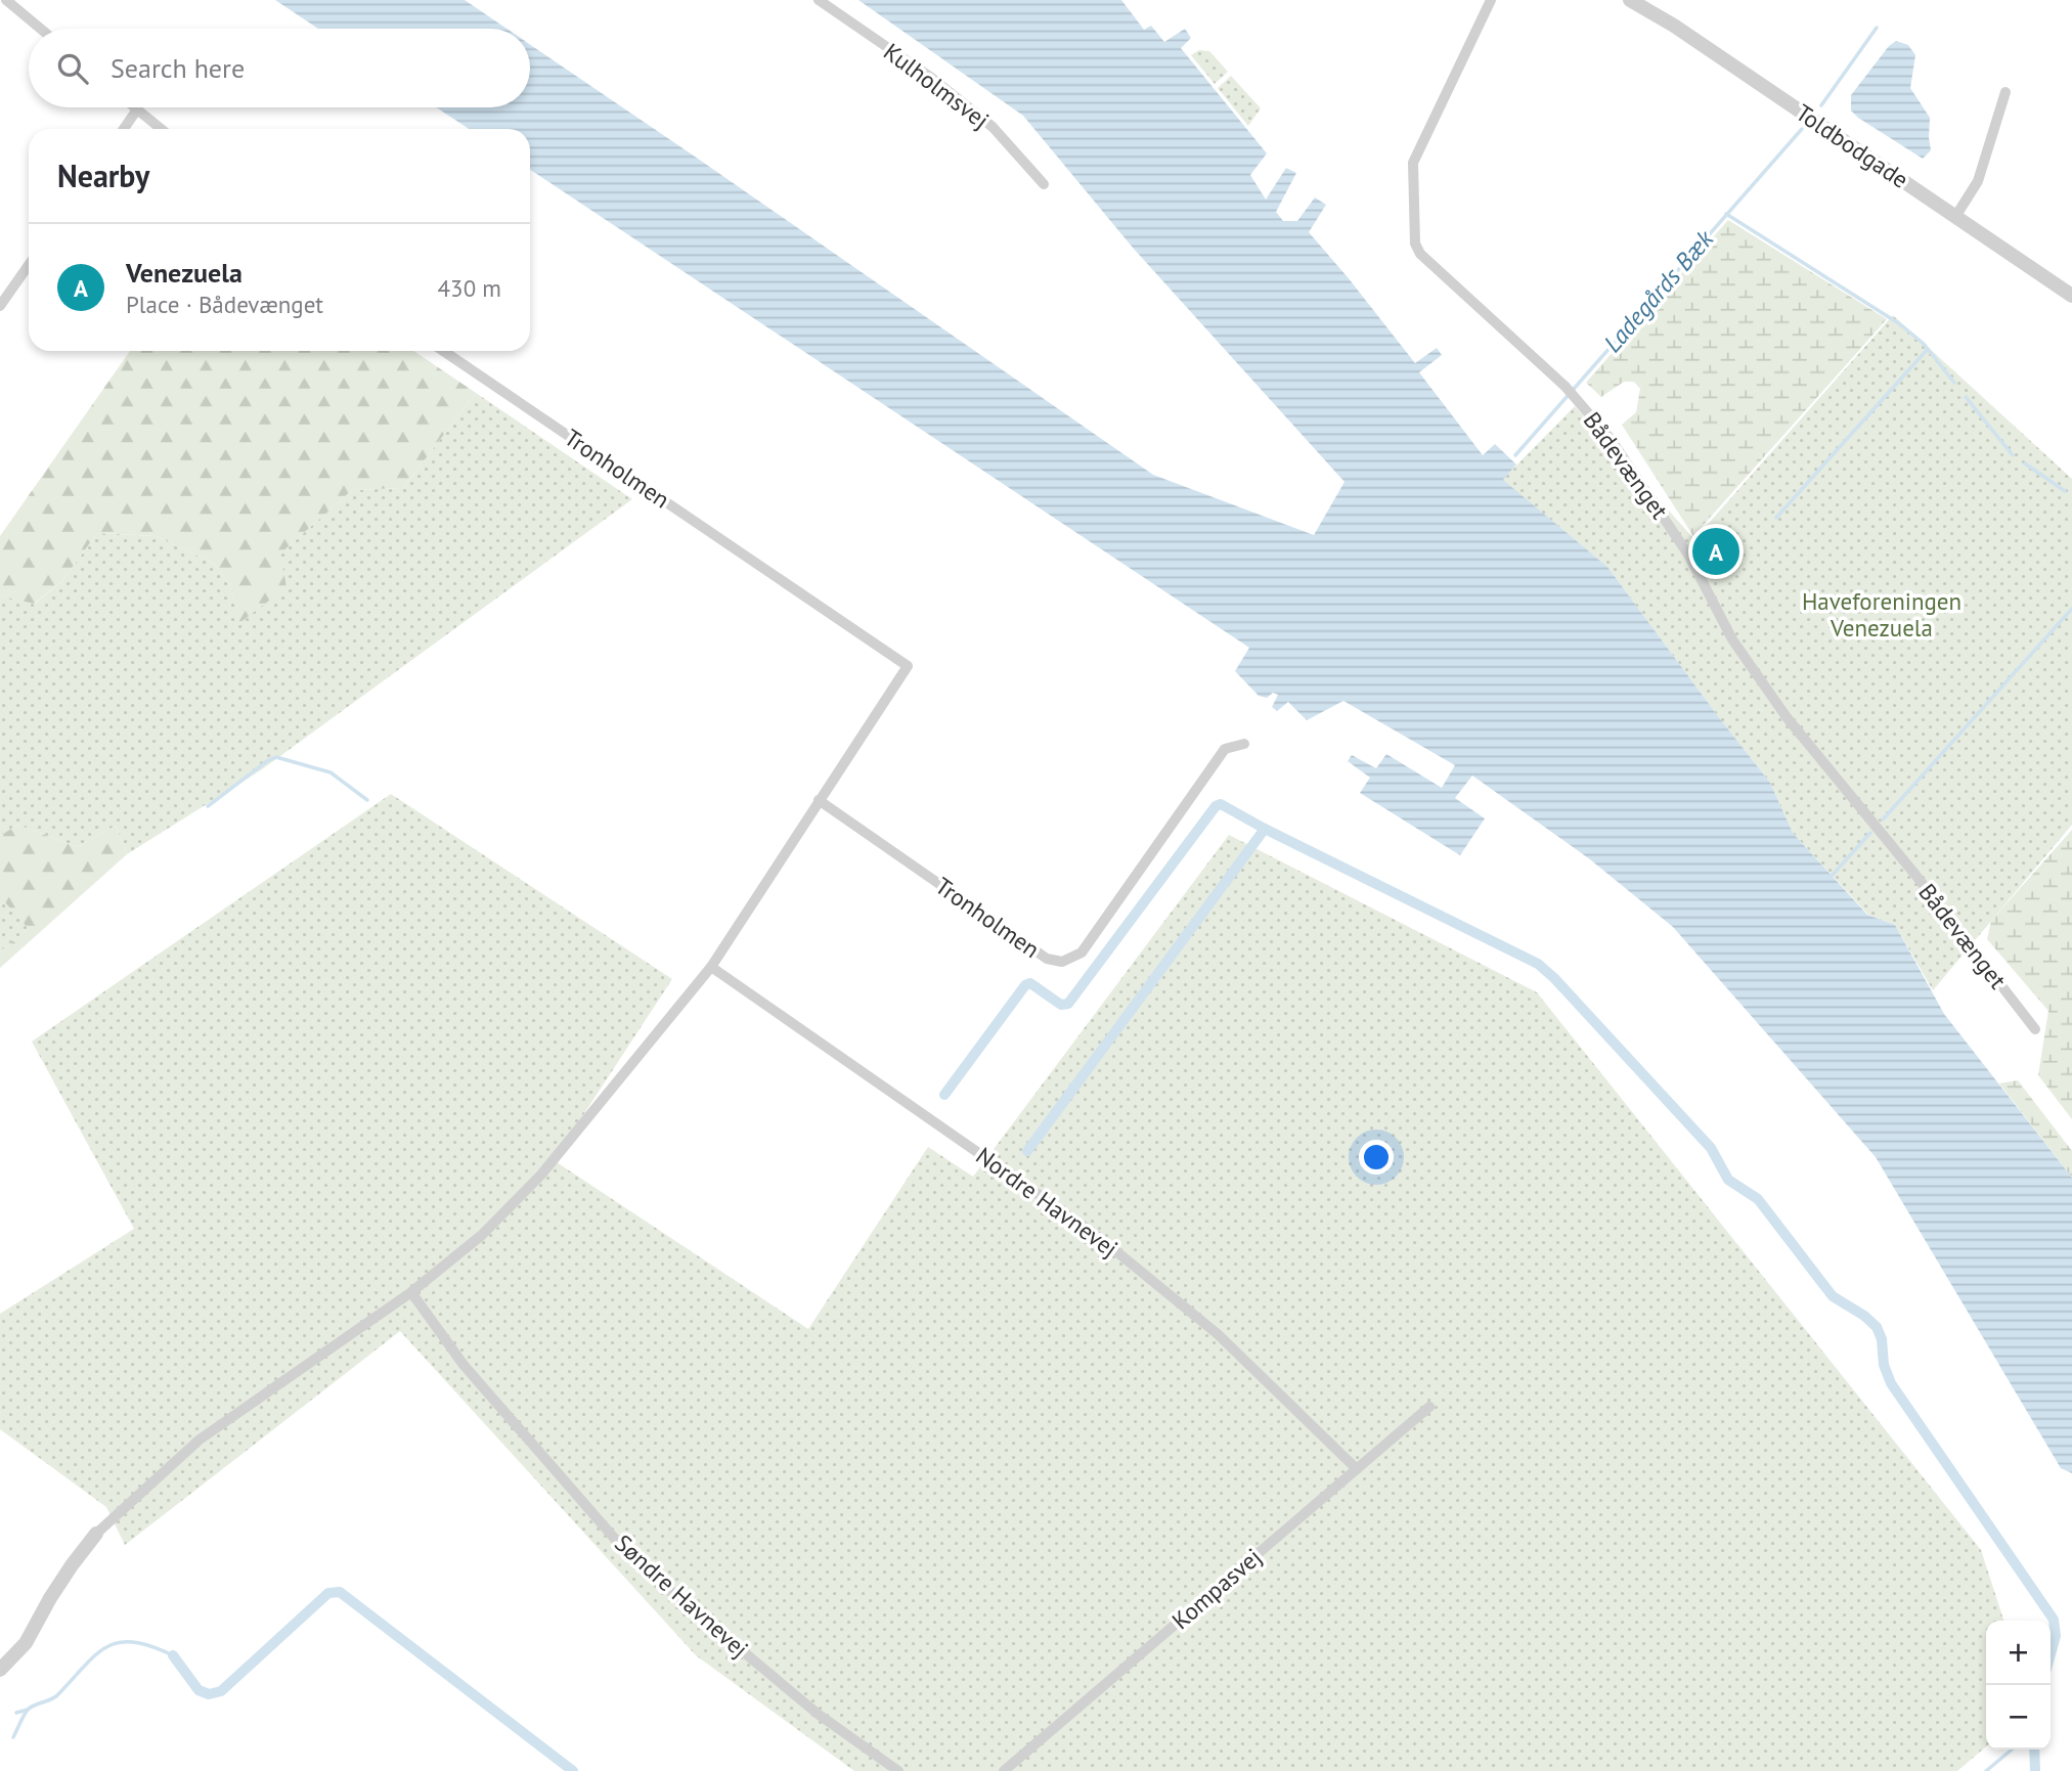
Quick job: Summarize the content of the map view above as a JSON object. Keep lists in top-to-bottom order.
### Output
{
  "streets": {
    "street": [
      "Kulholmsvej",
      "Toldbodgade",
      "Bådevænget",
      "Tronholmen",
      "Nordre Havnevej",
      "Kompasvej",
      "Søndre Havnevej"
    ]
  },
  "crossings": [
    ["Nordre Havnevej", "Kompasvej"]
  ],
  "water": ["Ladegårds Bæk"],
  "parks": ["Haveforeningen Venezuela"],
  "page": {
    "search": "Search here",
    "heading": "Nearby",
    "list": [
      {
        "mark": "A",
        "name": "Venezuela",
        "note": "Place · Bådevænget",
        "value": "430 m"
      }
    ],
    "pins": "A",
    "map_buttons": ["+", "−"]
  }
}
